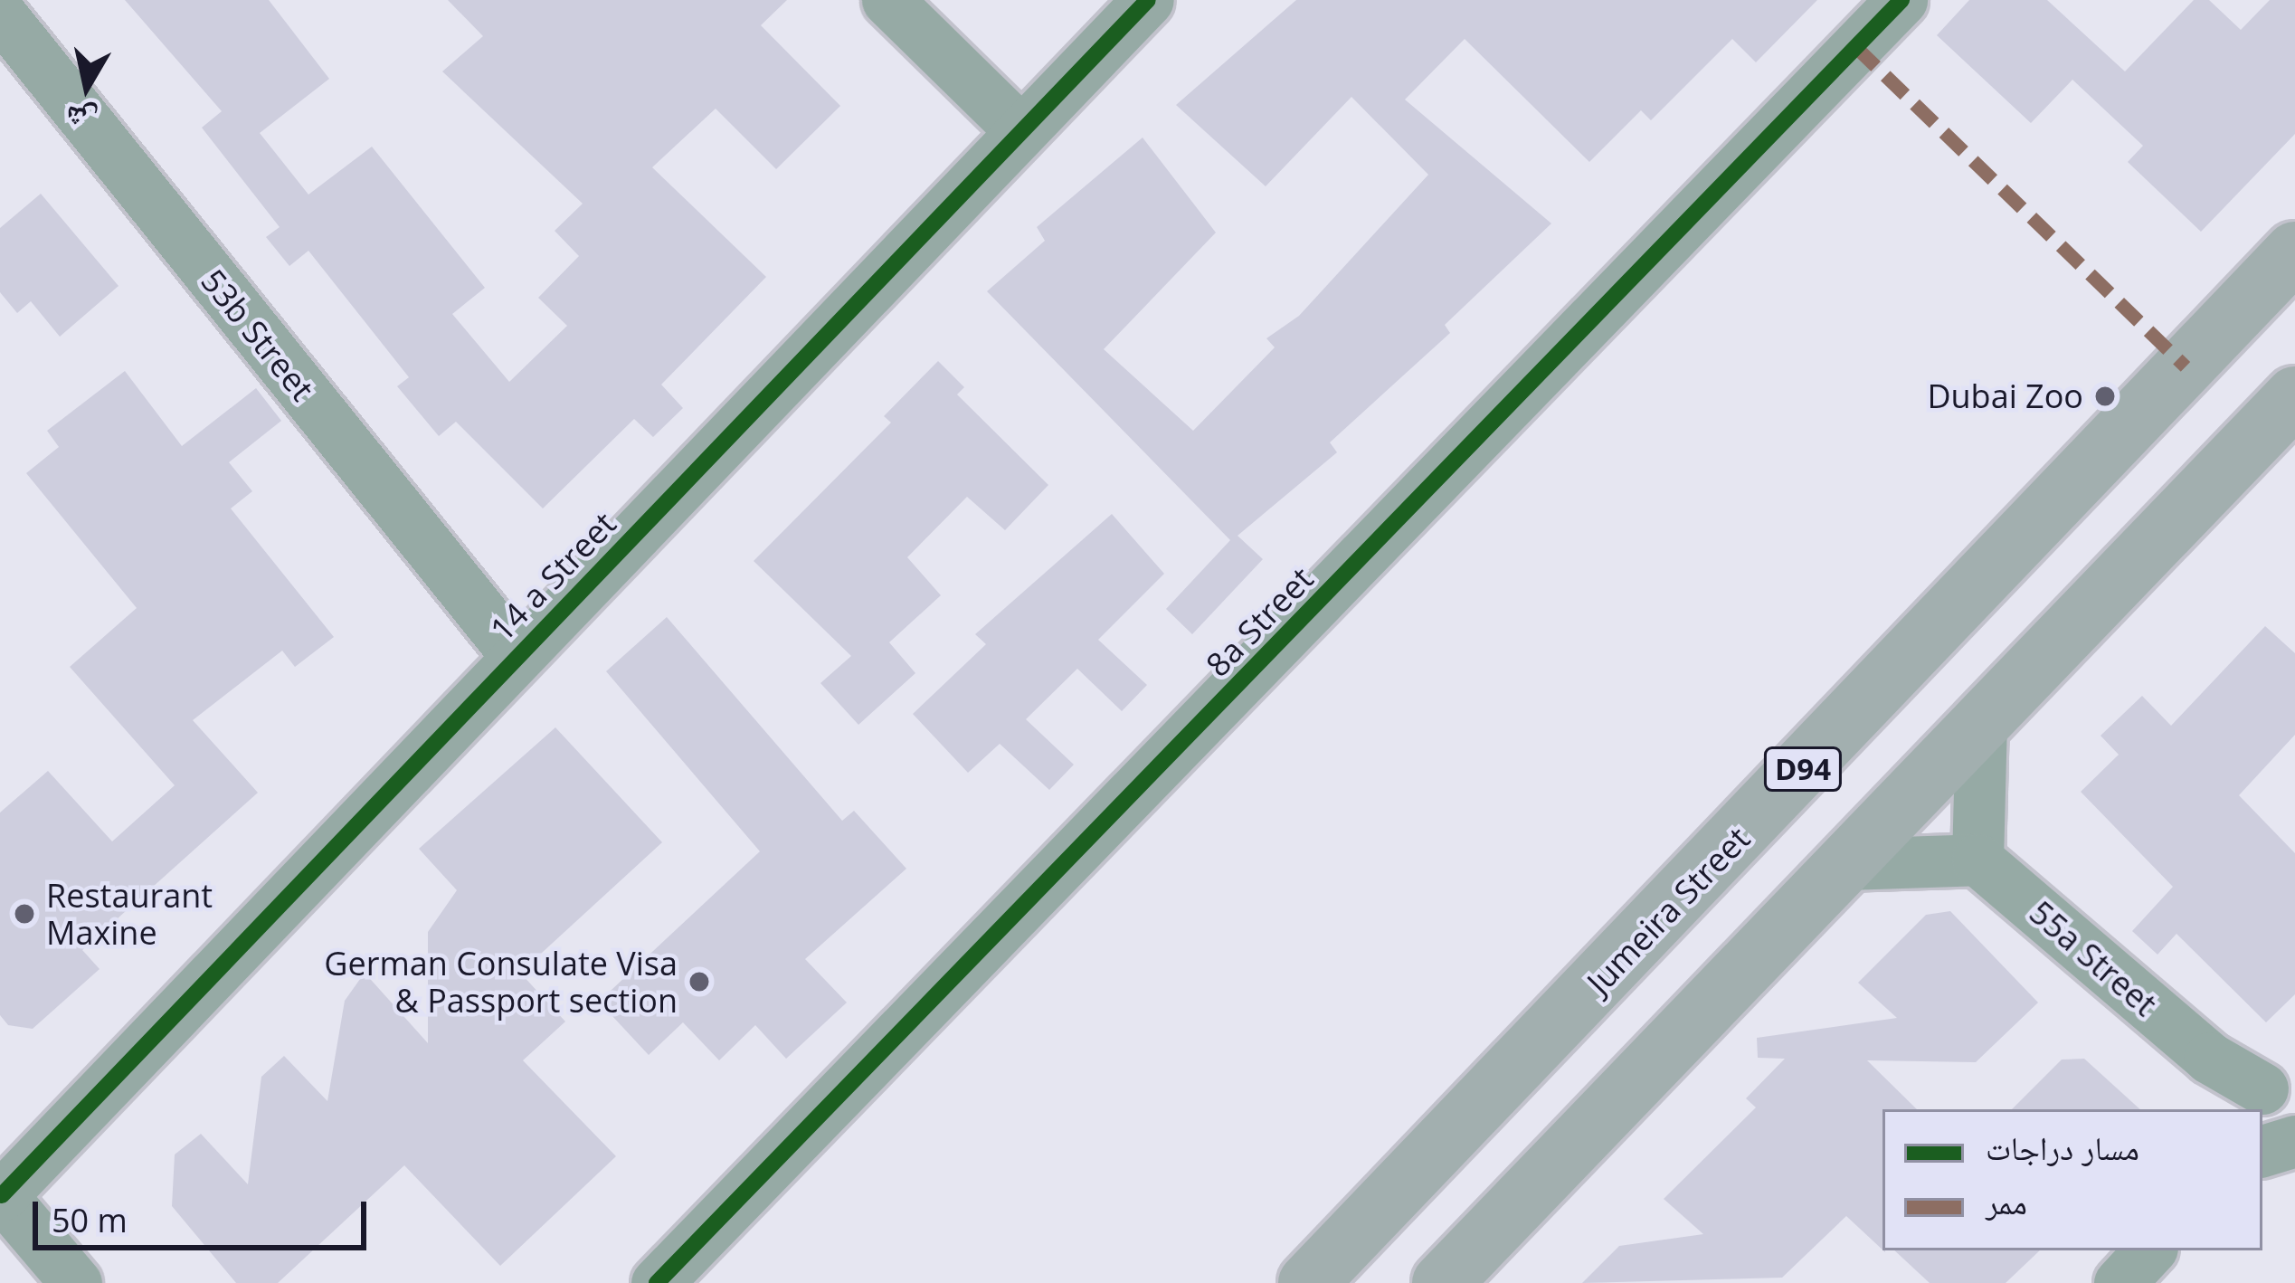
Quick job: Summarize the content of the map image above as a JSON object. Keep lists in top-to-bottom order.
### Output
{
  "streets": {
    "main road": ["D94", "Jumeira Street"],
    "street": [
      "53b Street",
      "14 a Street",
      "8a Street",
      "55a Street"
    ]
  },
  "crossings": [
    ["53b Street", "14 a Street"]
  ],
  "places": ["Dubai Zoo", "Restaurant Maxine", "German Consulate Visa & Passport section"],
  "legend": ["مسار دراجات", "ممر"],
  "scale_bar": "50 m",
  "north": "bottom"
}
